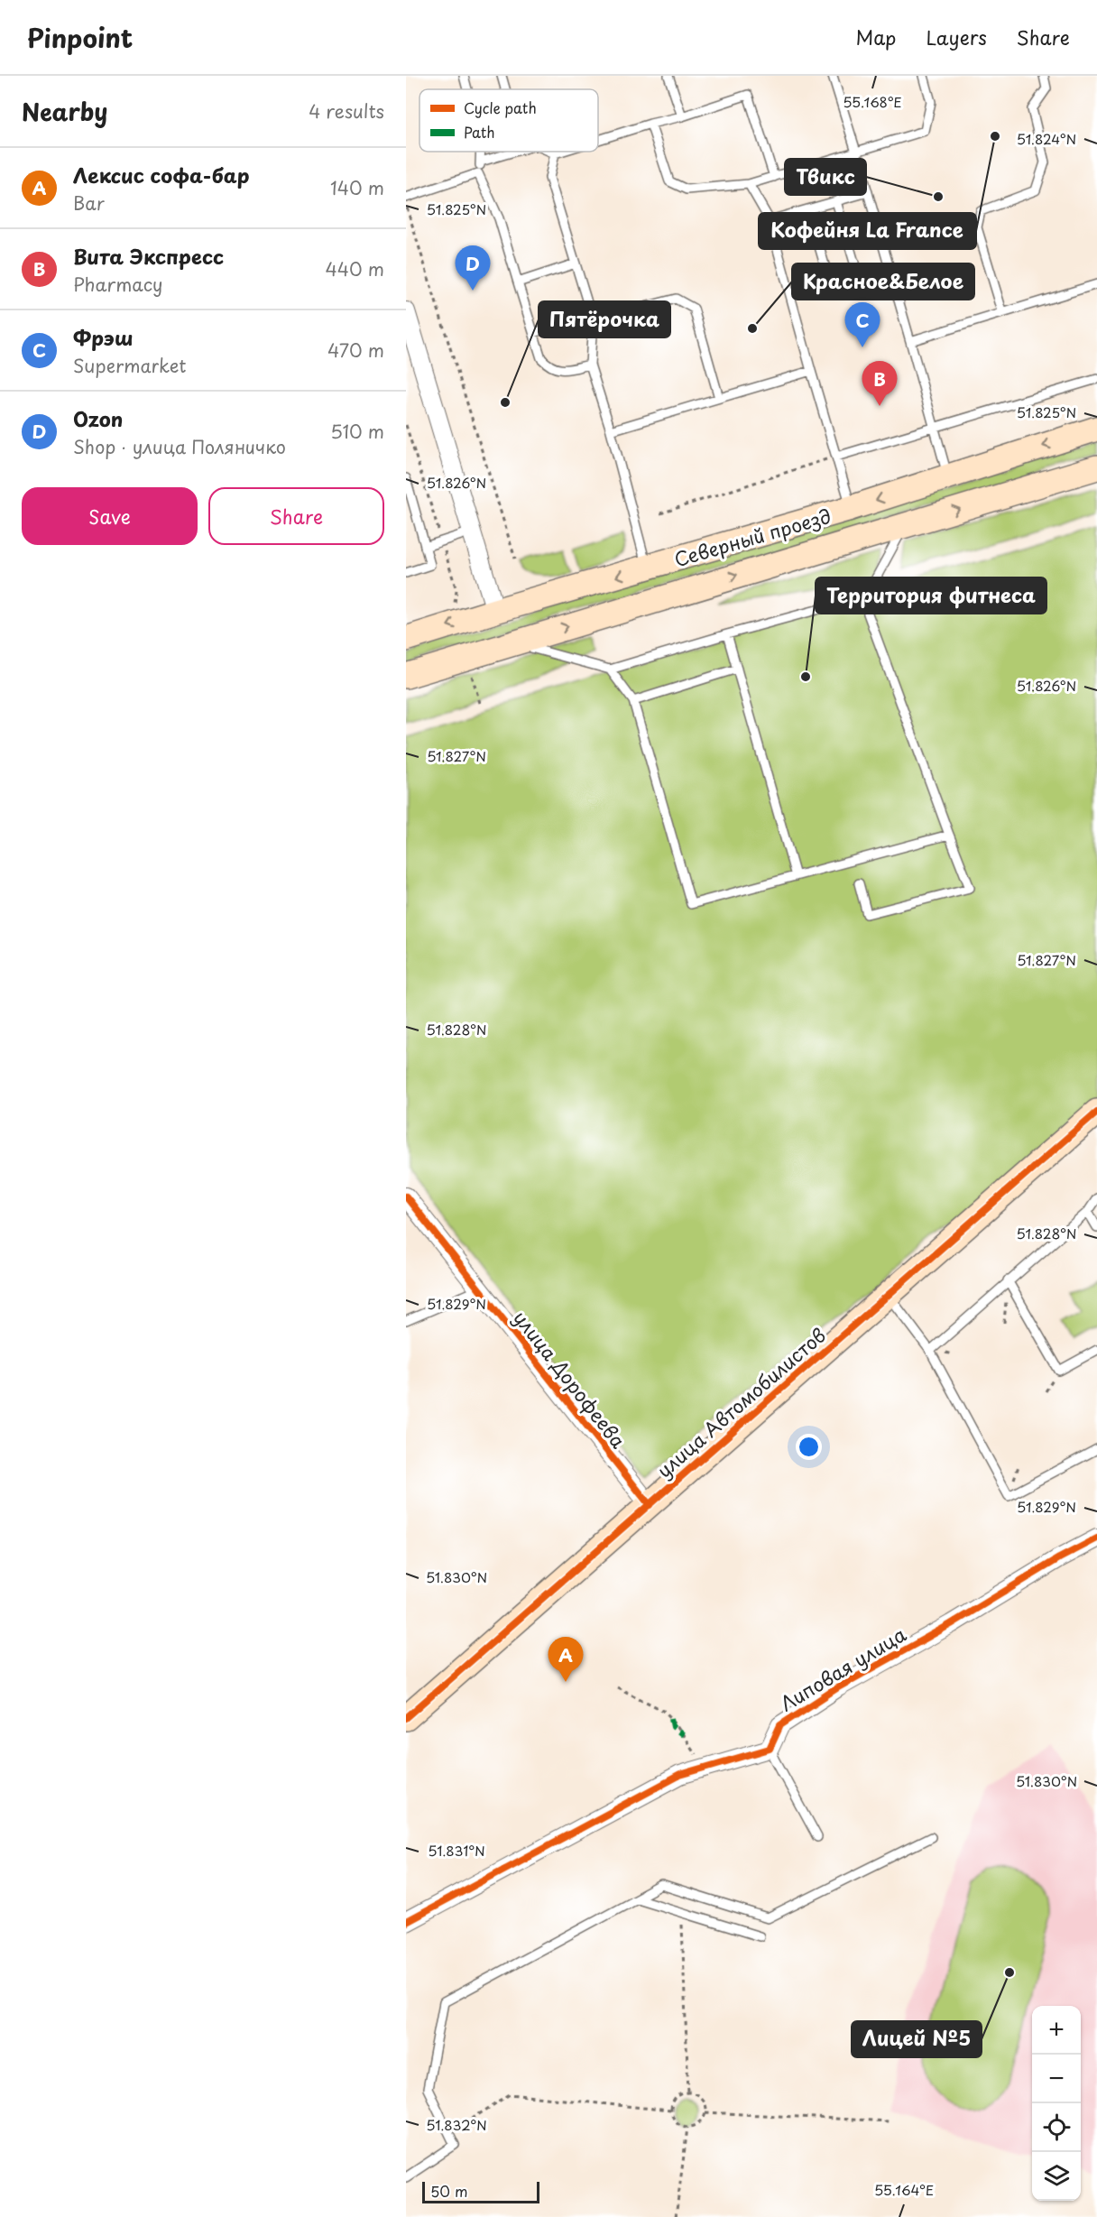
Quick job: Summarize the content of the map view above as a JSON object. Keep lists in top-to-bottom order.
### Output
{
  "streets": {
    "main road": ["Северный проезд", "улица Автомобилистов"],
    "street": ["улица Дорофеева", "Липовая улица"]
  },
  "crossings": [
    ["улица Дорофеева", "улица Автомобилистов"]
  ],
  "places": [
    "Кофейня La France",
    "Твикс",
    "Красное&Белое",
    "Пятёрочка",
    "Территория фитнеса",
    "Лицей №5"
  ],
  "legend": ["Cycle path", "Path"],
  "scale_bar": "50 m",
  "page": {
    "header": "Pinpoint",
    "nav": ["Map", "Layers", "Share"],
    "heading": ["Nearby", "4 results"],
    "list": [
      {
        "mark": "A",
        "name": "Лексис софа-бар",
        "note": "Bar",
        "value": "140 m"
      },
      {
        "mark": "B",
        "name": "Вита Экспресс",
        "note": "Pharmacy",
        "value": "440 m"
      },
      {
        "mark": "C",
        "name": "Фрэш",
        "note": "Supermarket",
        "value": "470 m"
      },
      {
        "mark": "D",
        "name": "Ozon",
        "note": "Shop · улица Поляничко",
        "value": "510 m"
      }
    ],
    "pins": [
      "D",
      "C",
      "B",
      "A"
    ],
    "buttons": ["Save", "Share"],
    "map_buttons": ["+", "−"],
    "scale": "50 m"
  },
  "coordinates": [
    "55.168°E",
    "51.824°N",
    "51.825°N",
    "51.826°N",
    "51.827°N",
    "51.828°N",
    "51.829°N",
    "51.830°N",
    "51.831°N",
    "51.832°N",
    "55.164°E"
  ]
}
